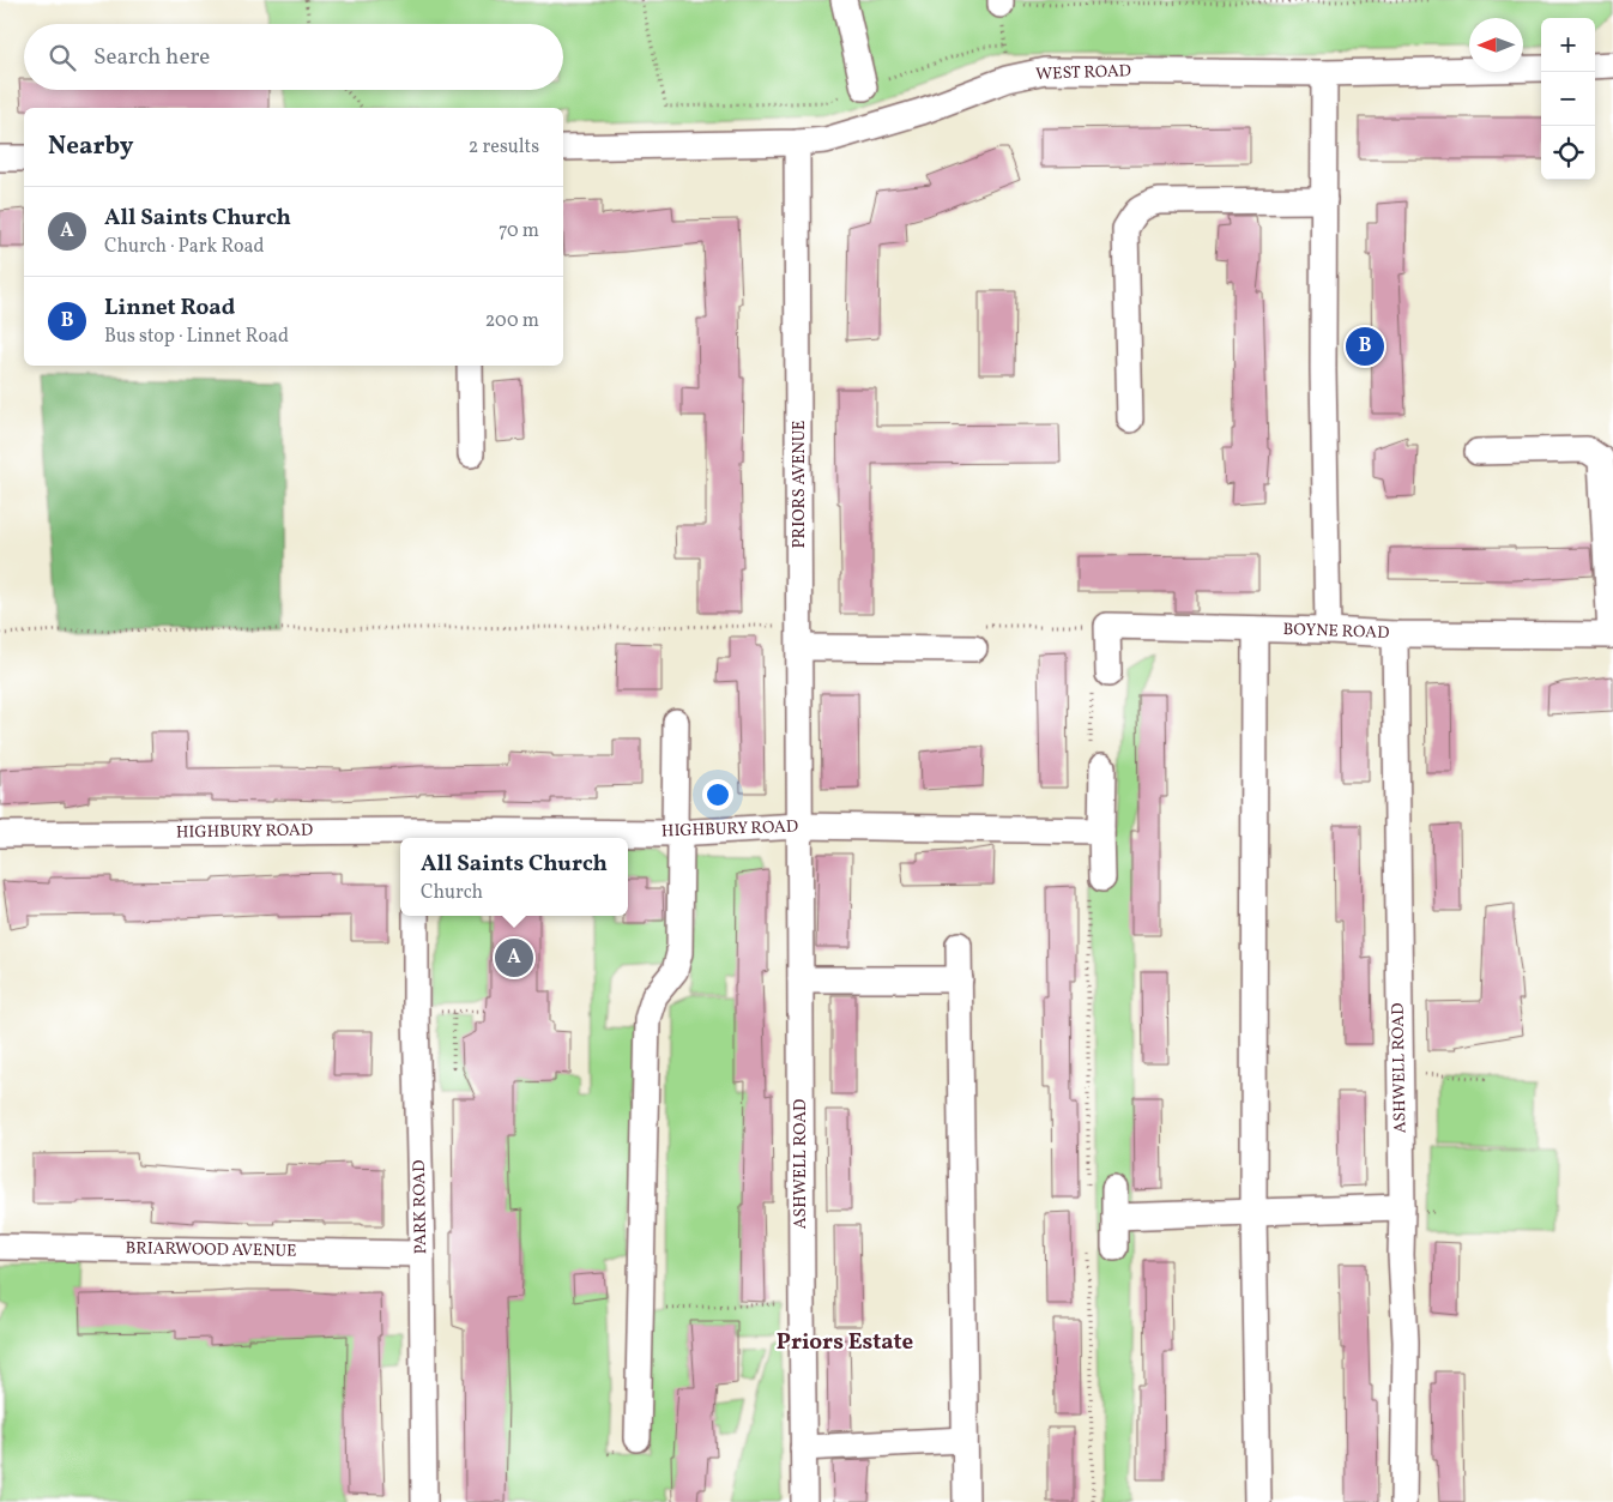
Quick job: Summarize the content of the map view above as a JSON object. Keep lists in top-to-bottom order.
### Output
{
  "streets": {
    "street": [
      "WEST ROAD",
      "PRIORS AVENUE",
      "BOYNE ROAD",
      "HIGHBURY ROAD",
      "ASHWELL ROAD",
      "PARK ROAD",
      "BRIARWOOD AVENUE"
    ]
  },
  "crossings": [
    ["WEST ROAD", "PRIORS AVENUE"],
    ["PRIORS AVENUE", "HIGHBURY ROAD"],
    ["PRIORS AVENUE", "ASHWELL ROAD"],
    ["BOYNE ROAD", "ASHWELL ROAD"],
    ["HIGHBURY ROAD", "ASHWELL ROAD"],
    ["PARK ROAD", "BRIARWOOD AVENUE"]
  ],
  "districts": ["Priors Estate"],
  "north": "left",
  "page": {
    "map_buttons": ["+", "−"],
    "search": "Search here",
    "heading": ["Nearby", "2 results"],
    "list": [
      {
        "mark": "A",
        "name": "All Saints Church",
        "note": "Church · Park Road",
        "value": "70 m"
      },
      {
        "mark": "B",
        "name": "Linnet Road",
        "note": "Bus stop · Linnet Road",
        "value": "200 m"
      }
    ],
    "pins": ["B", "A"],
    "popup": ["All Saints Church", "Church"]
  }
}
